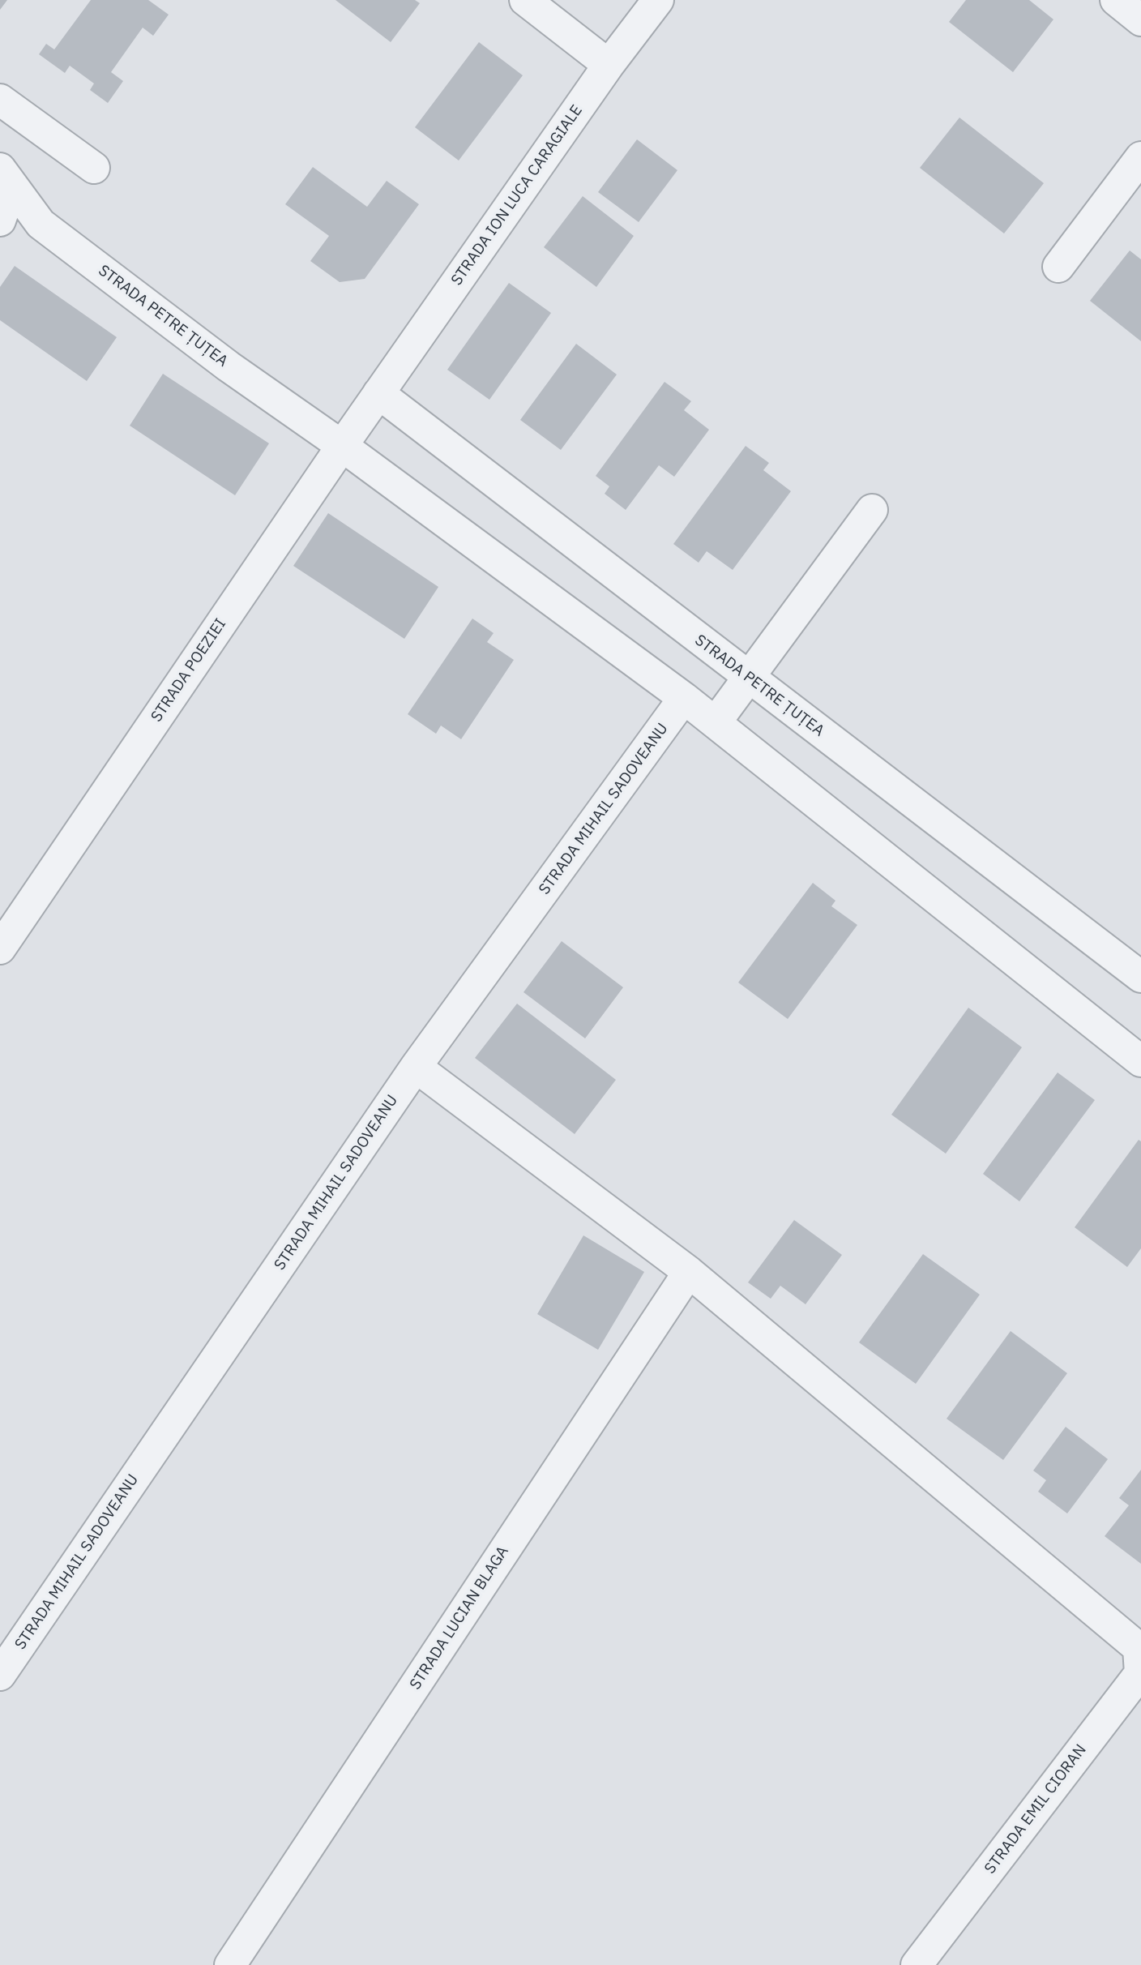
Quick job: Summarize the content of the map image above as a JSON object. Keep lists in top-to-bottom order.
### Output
{
  "streets": {
    "street": [
      "STRADA ION LUCA CARAGIALE",
      "STRADA PETRE ȚUȚEA",
      "STRADA POEZIEI",
      "STRADA MIHAIL SADOVEANU",
      "STRADA LUCIAN BLAGA",
      "STRADA EMIL CIORAN"
    ]
  },
  "crossings": [
    ["STRADA ION LUCA CARAGIALE", "STRADA PETRE ȚUȚEA"],
    ["STRADA ION LUCA CARAGIALE", "STRADA POEZIEI"],
    ["STRADA PETRE ȚUȚEA", "STRADA POEZIEI"],
    ["STRADA PETRE ȚUȚEA", "STRADA MIHAIL SADOVEANU"],
    ["STRADA LUCIAN BLAGA", "STRADA EMIL CIORAN"]
  ]
}
